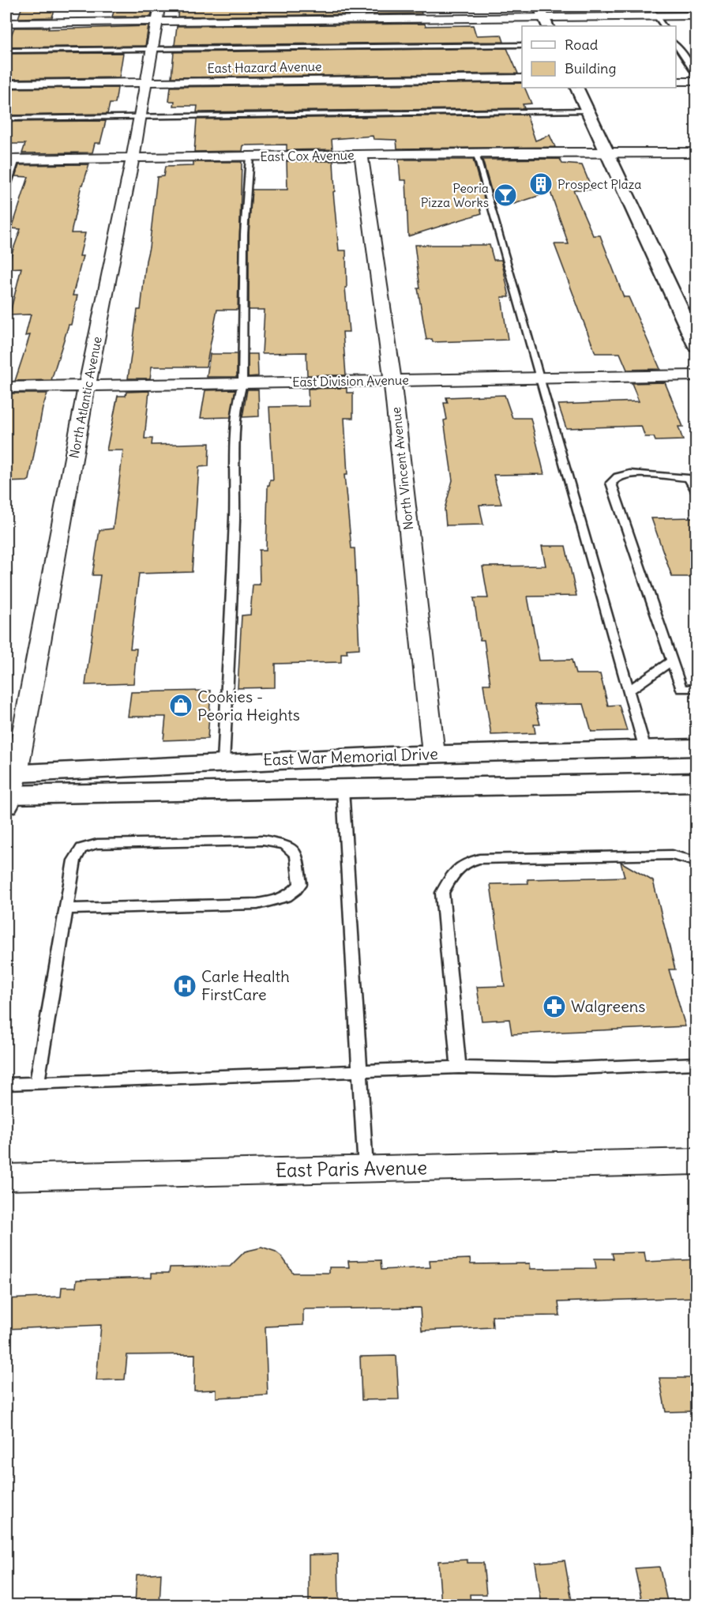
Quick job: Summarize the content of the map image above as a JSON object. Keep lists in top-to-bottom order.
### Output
{
  "streets": {
    "main road": ["East War Memorial Drive"],
    "street": [
      "East Hazard Avenue",
      "East Cox Avenue",
      "East Division Avenue",
      "North Atlantic Avenue",
      "North Vincent Avenue",
      "East Paris Avenue"
    ]
  },
  "crossings": [
    ["East Hazard Avenue", "North Atlantic Avenue"],
    ["East Cox Avenue", "North Atlantic Avenue"],
    ["East Cox Avenue", "North Vincent Avenue"],
    ["East Division Avenue", "North Atlantic Avenue"],
    ["East Division Avenue", "North Vincent Avenue"],
    ["North Atlantic Avenue", "East War Memorial Drive"],
    ["North Vincent Avenue", "East War Memorial Drive"]
  ],
  "places": {
    "building": ["Prospect Plaza"],
    "bar": ["Peoria Pizza Works"],
    "shop": ["Cookies - Peoria Heights"],
    "hospital": ["Carle Health FirstCare"],
    "pharmacy": ["Walgreens"]
  },
  "legend": ["Road", "Building"]
}
